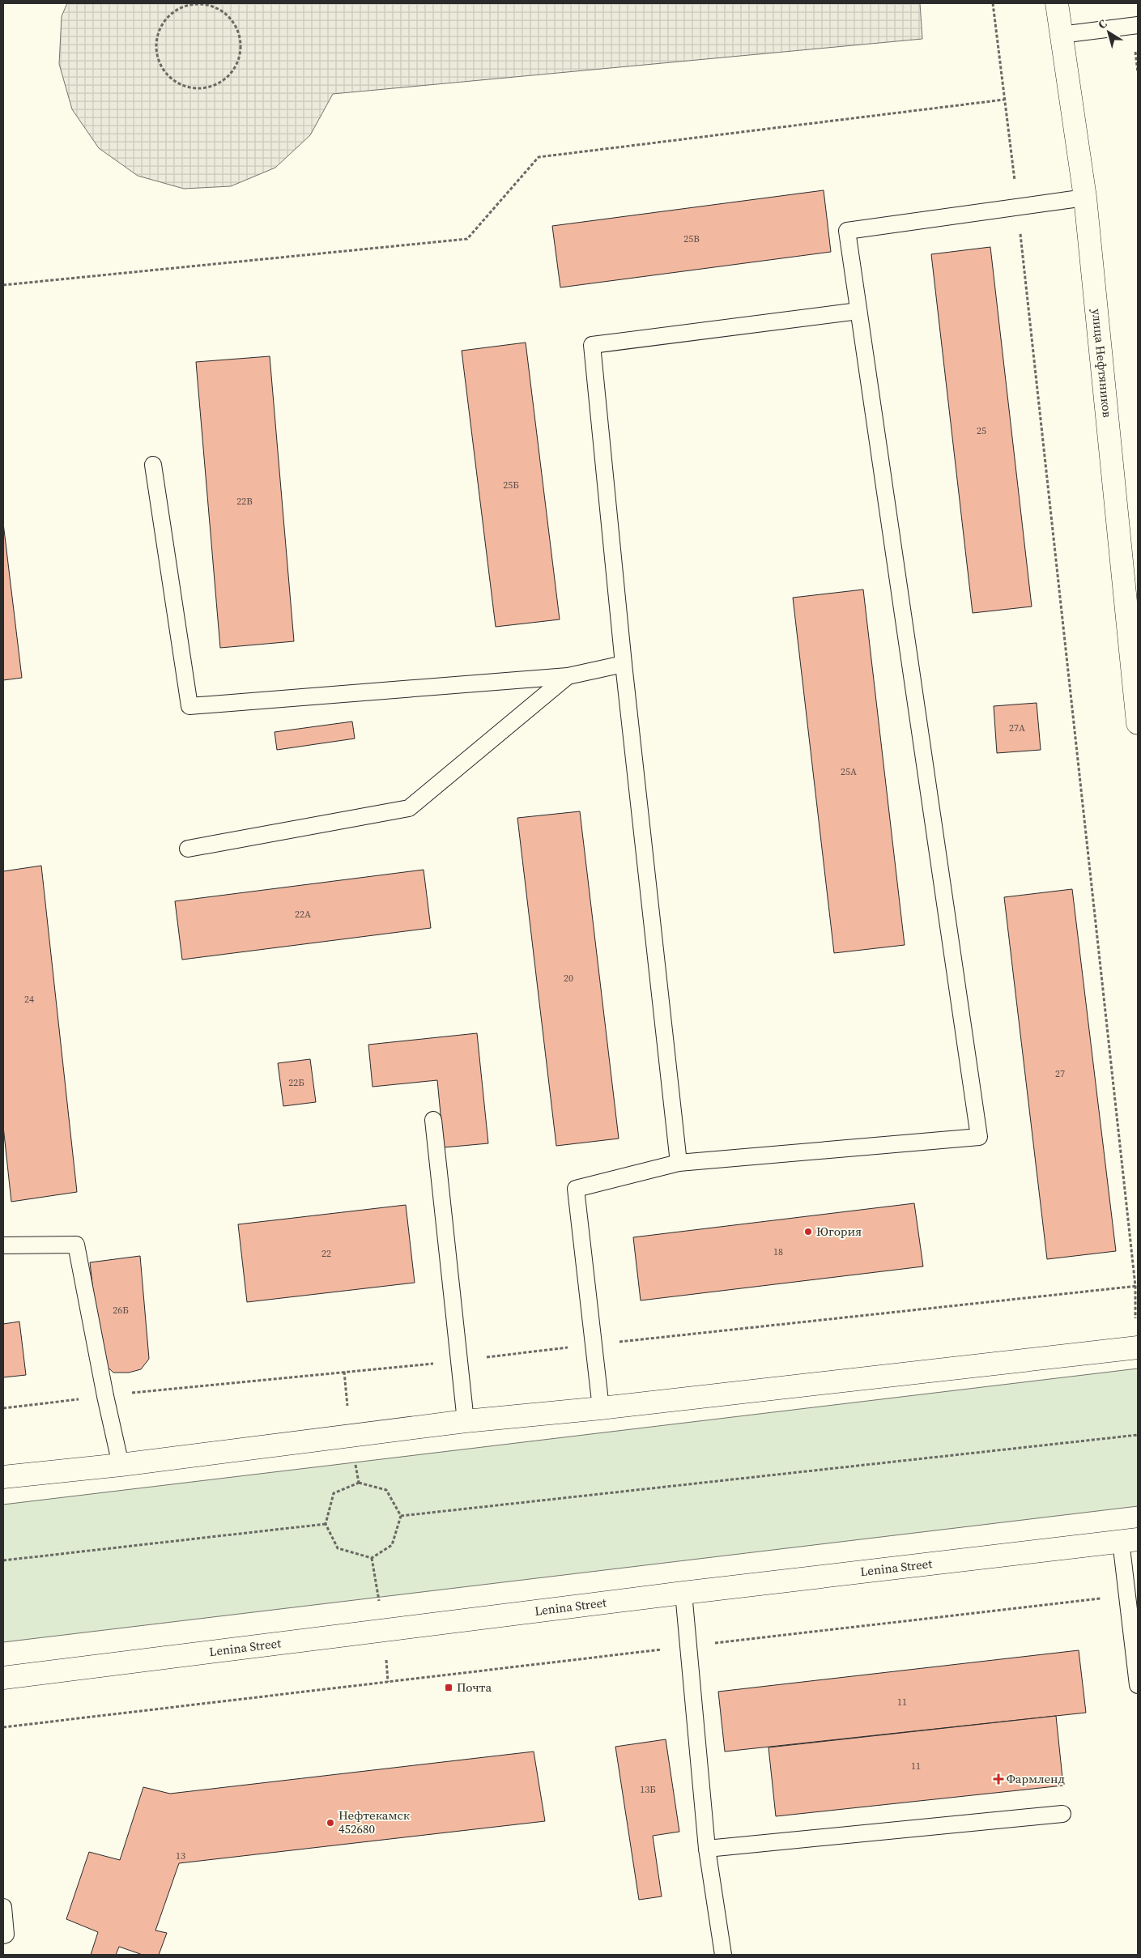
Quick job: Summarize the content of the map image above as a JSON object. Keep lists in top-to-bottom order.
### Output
{
  "streets": {
    "main road": ["улица Нефтяников", "Lenina Street"]
  },
  "places": {
    "other": ["Югория", "Нефтекамск 452680"],
    "transit": ["Почта"],
    "health": ["Фармленд"]
  },
  "house_numbers": [
    "25В",
    "25",
    "25Б",
    "22В",
    "27А",
    "25А",
    "22А",
    "20",
    "24",
    "27",
    "22Б",
    "18",
    "22",
    "26Б",
    "11",
    "11",
    "13Б",
    "13"
  ],
  "north": "top left"
}
